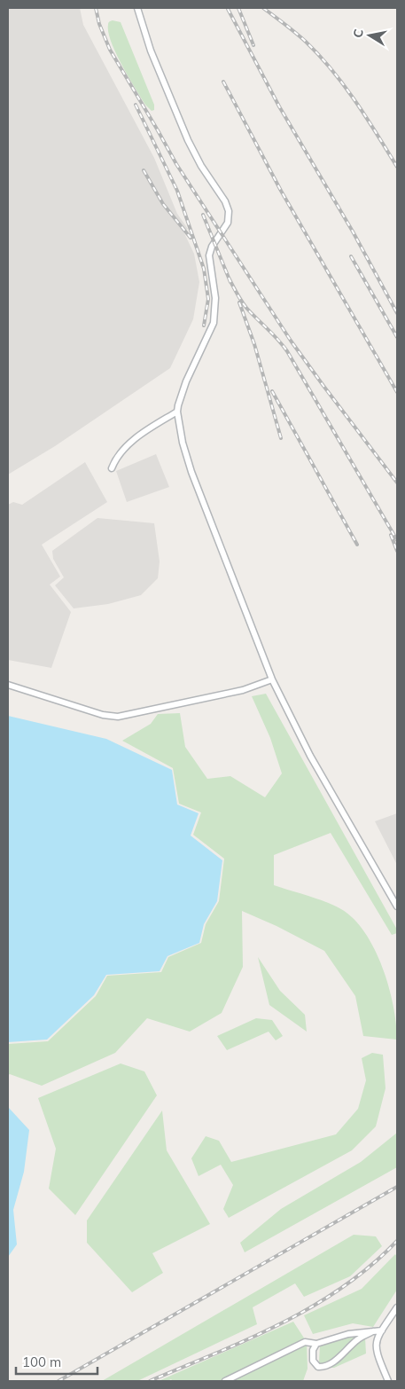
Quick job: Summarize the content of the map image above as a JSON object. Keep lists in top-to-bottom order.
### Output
{
  "scale_bar": "100 m",
  "north": "left"
}
